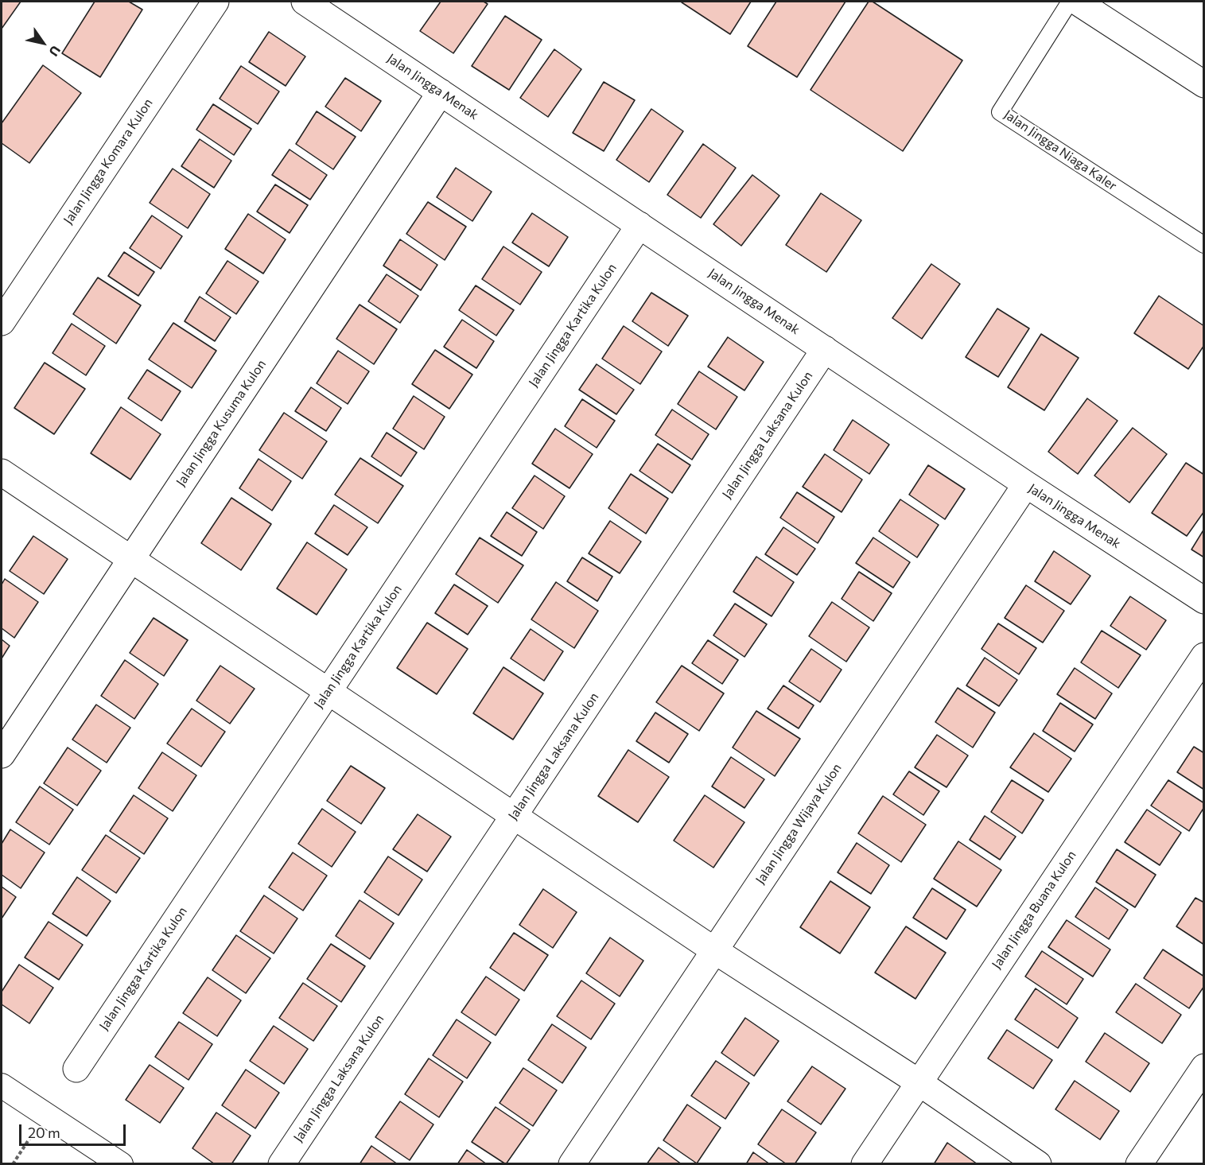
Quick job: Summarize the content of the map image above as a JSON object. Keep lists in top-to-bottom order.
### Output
{
  "streets": {
    "street": [
      "Jalan Jingga Menak",
      "Jalan Jingga Komara Kulon",
      "Jalan Jingga Kartika Kulon",
      "Jalan Jingga Kusuma Kulon",
      "Jalan Jingga Laksana Kulon",
      "Jalan Jingga Wijaya Kulon",
      "Jalan Jingga Buana Kulon"
    ],
    "lane": ["Jalan Jingga Niaga Kaler"]
  },
  "crossings": [
    ["Jalan Jingga Menak", "Jalan Jingga Kartika Kulon"],
    ["Jalan Jingga Menak", "Jalan Jingga Kusuma Kulon"],
    ["Jalan Jingga Menak", "Jalan Jingga Laksana Kulon"],
    ["Jalan Jingga Menak", "Jalan Jingga Wijaya Kulon"]
  ],
  "scale_bar": "20 m",
  "north": "bottom right"
}
